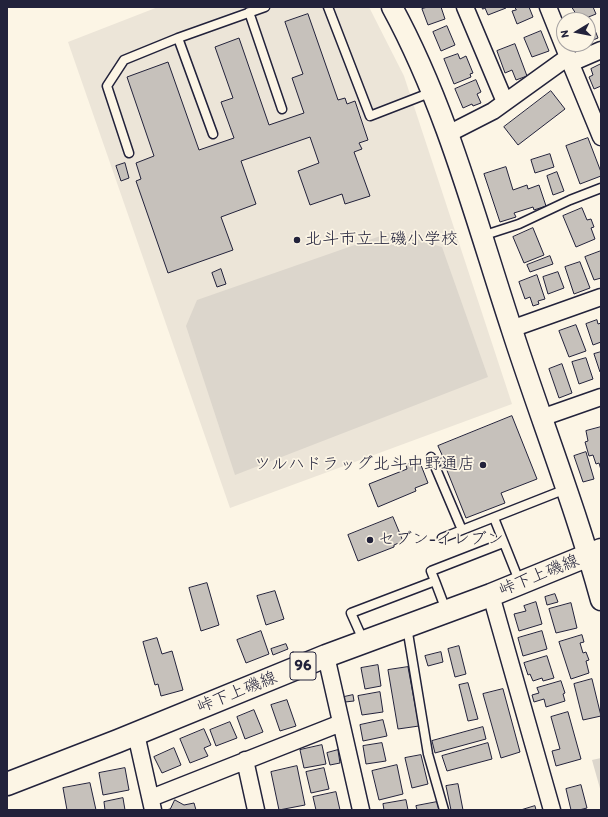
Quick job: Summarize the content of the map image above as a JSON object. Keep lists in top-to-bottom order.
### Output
{
  "streets": {
    "main road": ["峠下上磯線", "96"]
  },
  "places": ["北斗市立上磯小学校", "ツルハドラッグ北斗中野通店", "セブン-イレブン"],
  "north": "left"
}
